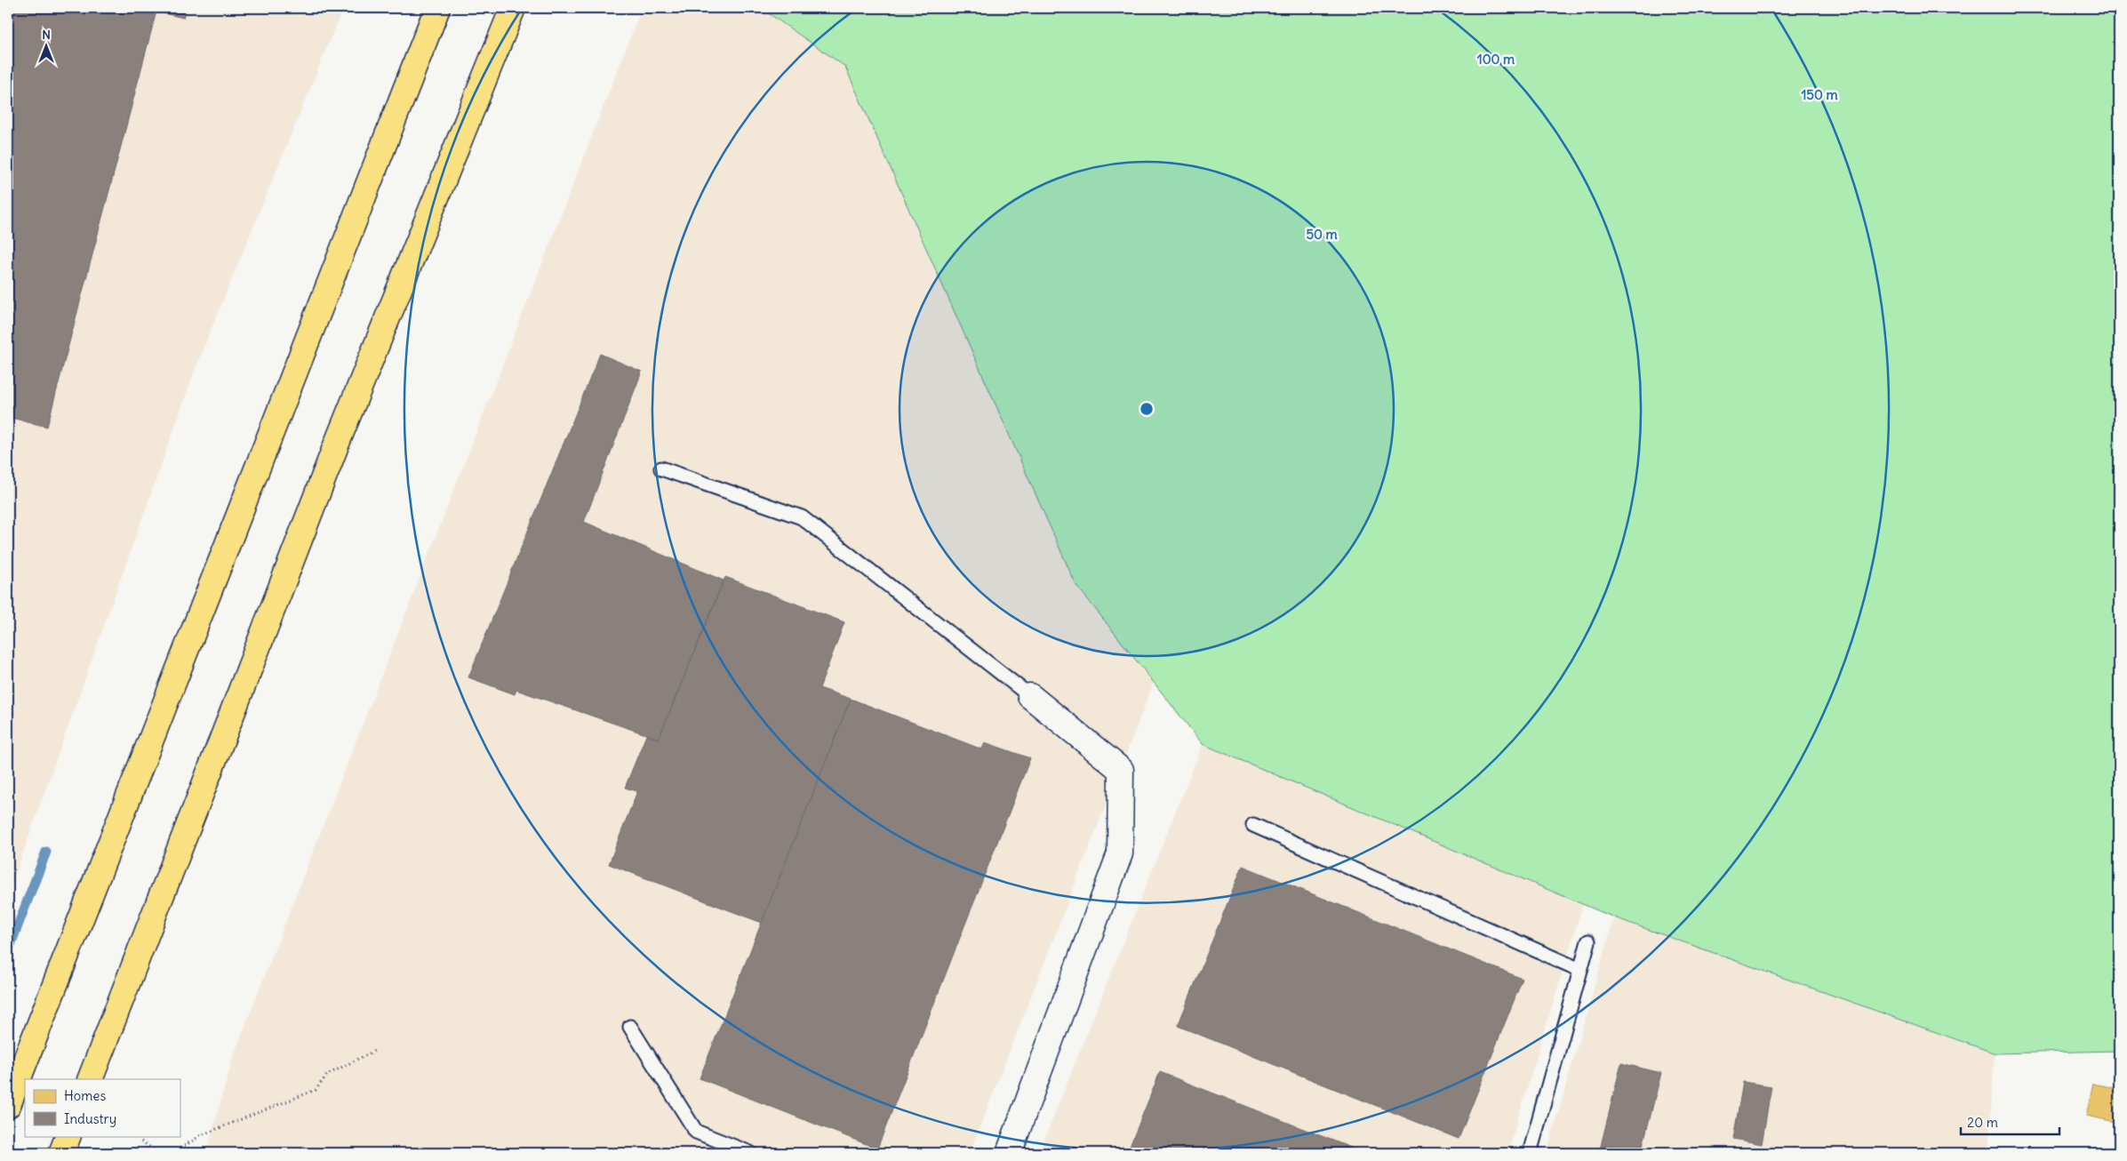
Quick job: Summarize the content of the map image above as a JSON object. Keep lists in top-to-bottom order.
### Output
{
  "legend": ["Homes", "Industry"],
  "scale_bar": "20 m",
  "north": "top",
  "rings": ["100 m", "150 m", "50 m"]
}
